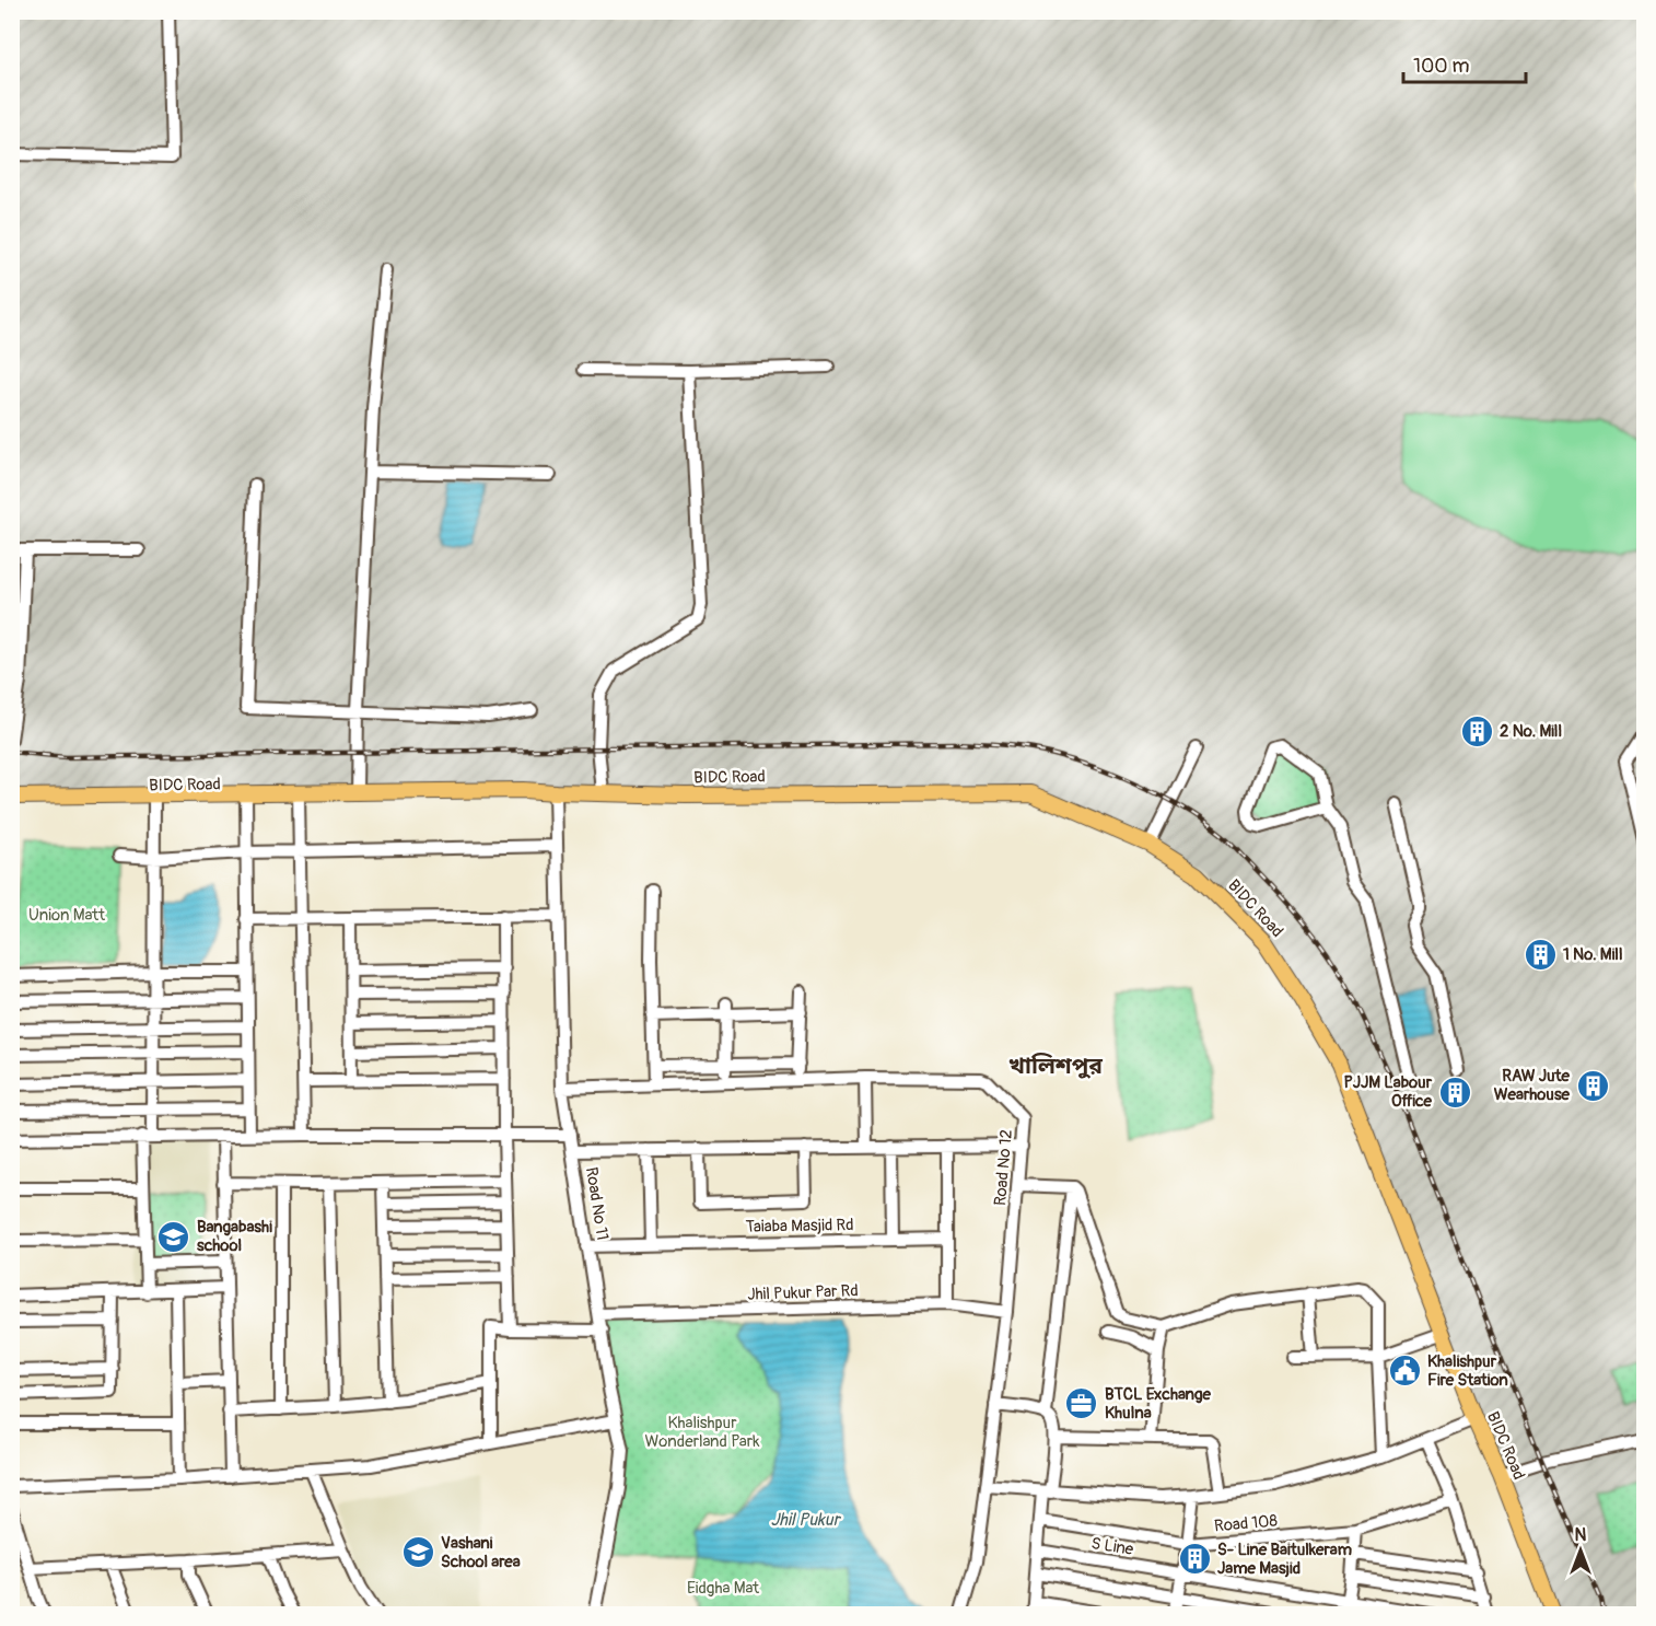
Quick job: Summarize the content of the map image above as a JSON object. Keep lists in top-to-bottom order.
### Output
{
  "streets": {
    "main road": ["BIDC Road"],
    "street": [
      "Road No 12",
      "Road No 11",
      "Taiaba Masjid Rd",
      "Jhil Pukur Par Rd",
      "Road 108",
      "S Line"
    ]
  },
  "crossings": [
    ["BIDC Road", "Road No 11"],
    ["Road No 12", "Road No 11"],
    ["Road No 12", "Jhil Pukur Par Rd"],
    ["Road No 11", "Taiaba Masjid Rd"],
    ["Road No 11", "Jhil Pukur Par Rd"]
  ],
  "districts": ["খালিশপুর"],
  "water": ["Jhil Pukur"],
  "parks": ["Union Matt", "Khalishpur Wonderland Park", "Eidgha Mat"],
  "places": {
    "building": [
      "2 No. Mill",
      "1 No. Mill",
      "RAW Jute Wearhouse",
      "PJJM Labour Office",
      "S- Line Baitulkeram Jame Masjid"
    ],
    "school or university": ["Bangabashi school", "Vashani School area"],
    "public building": ["Khalishpur Fire Station"],
    "office": ["BTCL Exchange Khulna"]
  },
  "scale_bar": "100 m",
  "north": "top"
}
